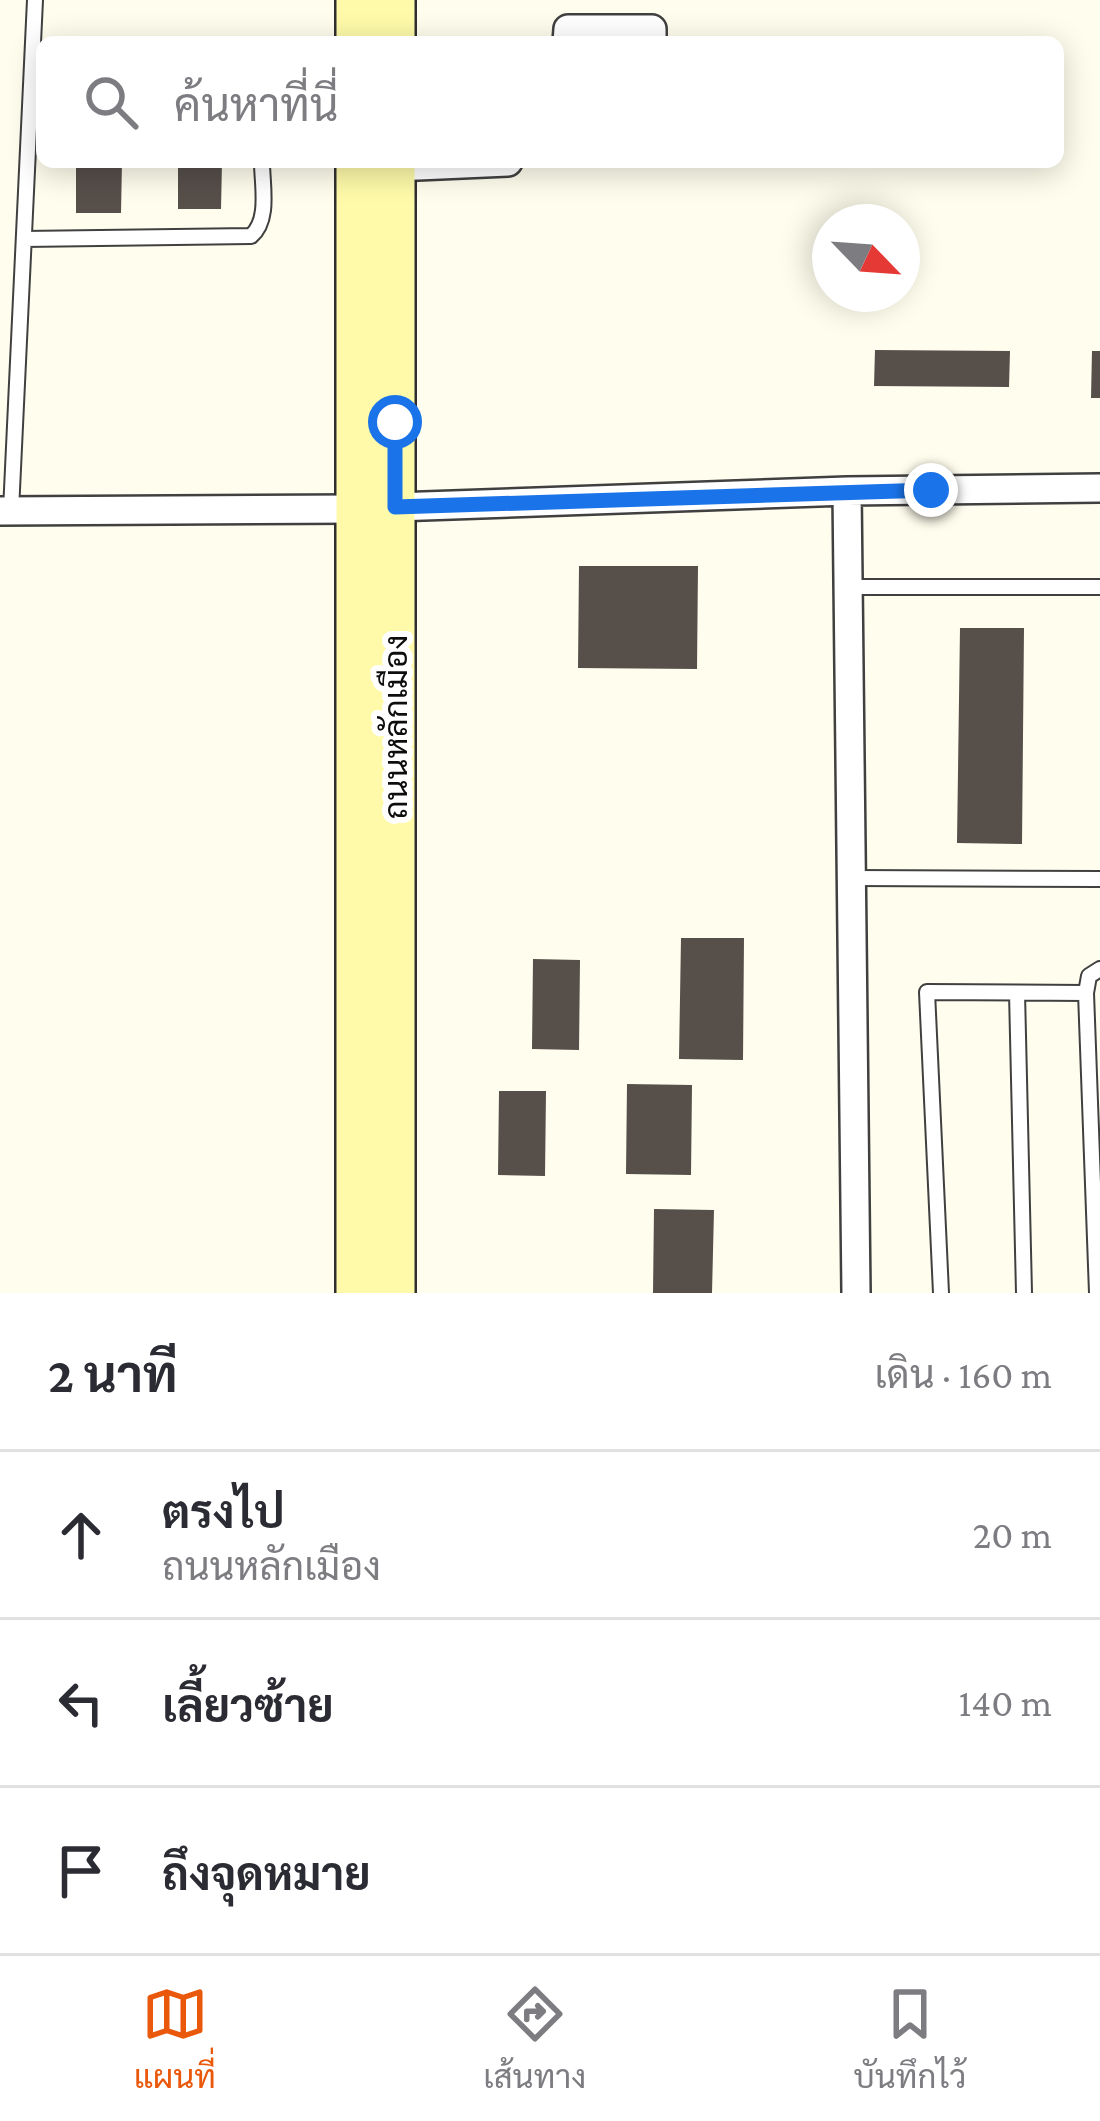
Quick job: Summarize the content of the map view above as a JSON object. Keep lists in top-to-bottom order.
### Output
{
  "streets": {
    "street": ["ถนนหลักเมือง"]
  },
  "north": "bottom right",
  "page": {
    "search": "ค้นหาที่นี่",
    "heading": ["2 นาที", "เดิน · 160 m"],
    "list": [
      ["ตรงไป", "ถนนหลักเมือง", "20 m"],
      ["เลี้ยวซ้าย", "140 m"],
      "ถึงจุดหมาย"
    ],
    "nav": ["แผนที่", "เส้นทาง", "บันทึกไว้"]
  }
}
